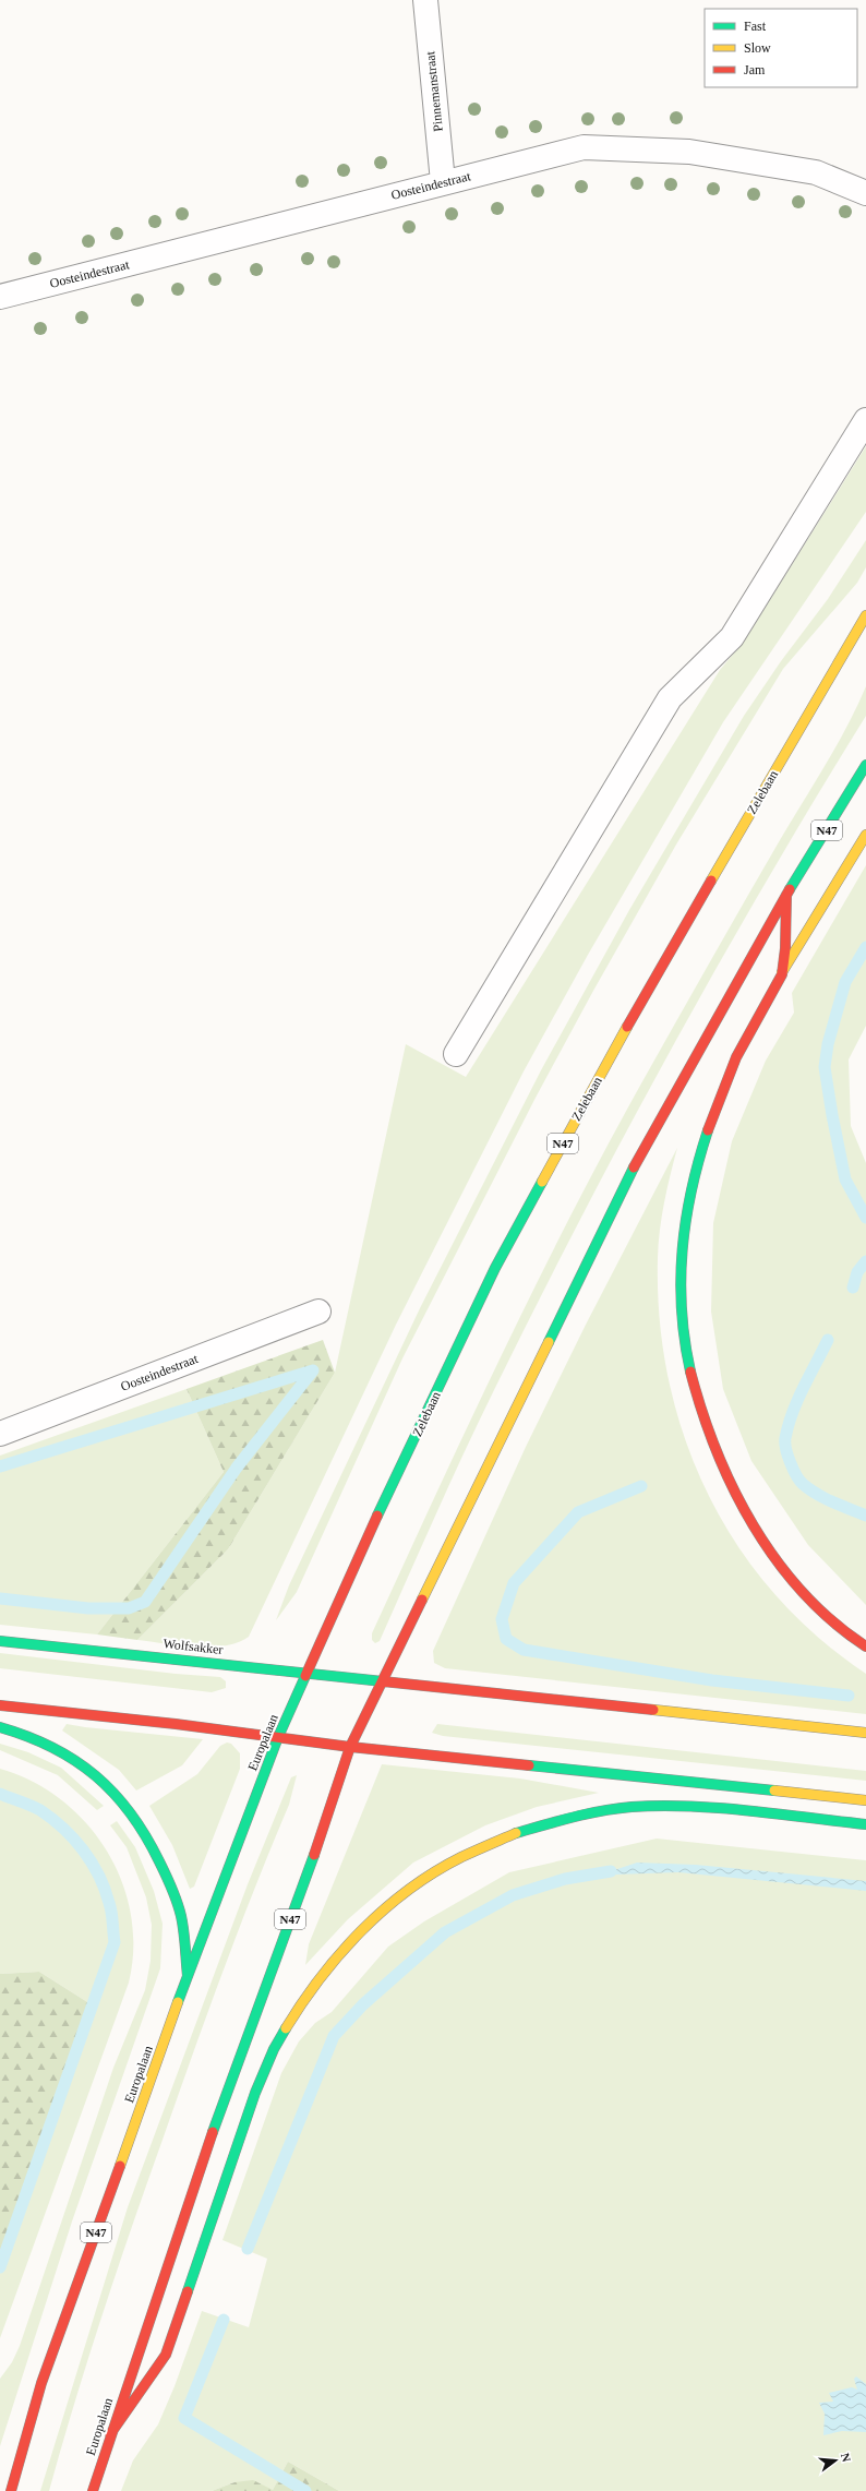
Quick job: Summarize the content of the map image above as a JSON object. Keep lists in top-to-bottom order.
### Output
{
  "streets": {
    "main road": [
      "Zelebaan",
      "N47",
      "Wolfsakker",
      "Europalaan"
    ],
    "street": ["Pinnemanstraat", "Oosteindestraat"]
  },
  "crossings": [
    ["Pinnemanstraat", "Oosteindestraat"],
    ["Zelebaan", "Wolfsakker"],
    ["Zelebaan", "Europalaan"],
    ["N47", "Wolfsakker"],
    ["N47", "Europalaan"],
    ["Wolfsakker", "Europalaan"]
  ],
  "legend": ["Fast", "Slow", "Jam"],
  "north": "right"
}
